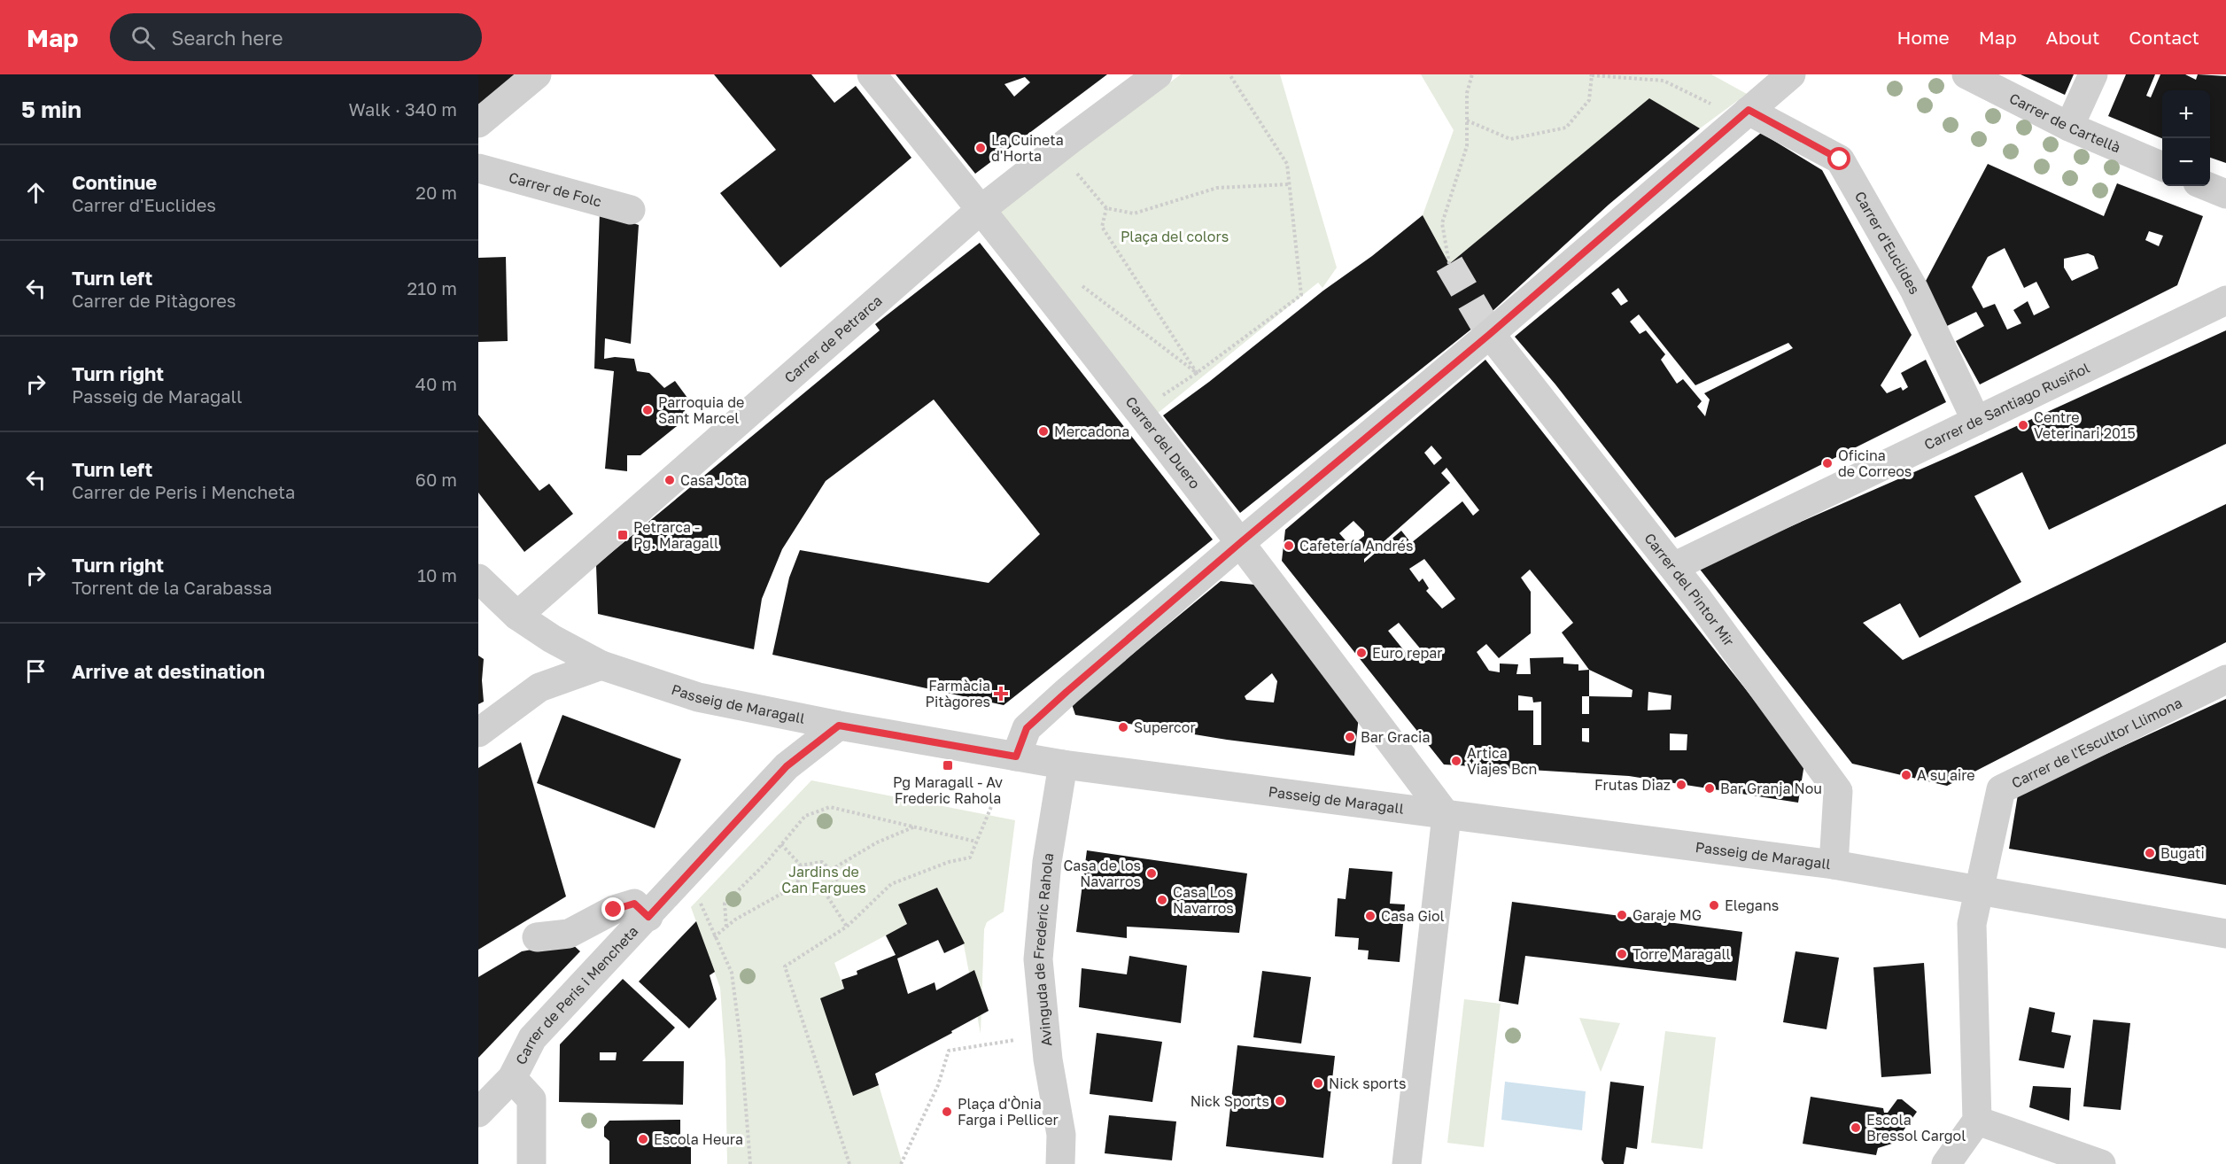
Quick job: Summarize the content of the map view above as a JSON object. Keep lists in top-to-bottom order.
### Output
{
  "streets": {
    "street": [
      "Carrer de Cartellà",
      "Carrer de Folc",
      "Carrer d'Euclides",
      "Carrer de Petrarca",
      "Carrer de Santiago Rusiñol",
      "Carrer del Duero",
      "Carrer del Pintor Mir",
      "Passeig de Maragall",
      "Carrer de l'Escultor Llimona",
      "Avinguda de Frederic Rahola",
      "Carrer de Peris i Mencheta"
    ]
  },
  "crossings": [
    ["Carrer d'Euclides", "Carrer de Santiago Rusiñol"],
    ["Carrer de Petrarca", "Carrer del Duero"],
    ["Carrer de Petrarca", "Passeig de Maragall"],
    ["Carrer de Santiago Rusiñol", "Carrer del Pintor Mir"],
    ["Carrer del Duero", "Passeig de Maragall"],
    ["Carrer del Pintor Mir", "Passeig de Maragall"],
    ["Passeig de Maragall", "Carrer de l'Escultor Llimona"],
    ["Passeig de Maragall", "Avinguda de Frederic Rahola"],
    ["Passeig de Maragall", "Carrer de Peris i Mencheta"]
  ],
  "parks": ["Plaça del colors", "Jardins de Can Fargues"],
  "places": {
    "other": [
      "La Cuineta d'Horta",
      "Parroquia de Sant Marcel",
      "Centre Veterinari 2015",
      "Mercadona",
      "Oficina de Correos",
      "Casa Jota",
      "Cafetería Andrés",
      "Euro repar",
      "Supercor",
      "Bar Gracia",
      "Artica Viajes Bcn",
      "A su aire",
      "Frutas Diaz",
      "Bar Granja Nou",
      "Bugati",
      "Casa de los Navarros",
      "Casa Los Navarros",
      "Elegans",
      "Garaje MG",
      "Casa Giol",
      "Torre Maragall",
      "Nick sports",
      "Nick Sports",
      "Plaça d'Ònia Farga i Pellicer",
      "Escola Bressol Cargol",
      "Escola Heura"
    ],
    "transit": ["Petrarca - Pg. Maragall", "Pg Maragall - Av Frederic Rahola"],
    "health": ["Farmàcia Pitàgores"]
  },
  "page": {
    "header": "Map",
    "search": "Search here",
    "nav": [
      "Home",
      "Map",
      "About",
      "Contact"
    ],
    "heading": ["5 min", "Walk · 340 m"],
    "map_buttons": ["+", "−"],
    "list": [
      ["Continue", "Carrer d'Euclides", "20 m"],
      ["Turn left", "Carrer de Pitàgores", "210 m"],
      ["Turn right", "Passeig de Maragall", "40 m"],
      ["Turn left", "Carrer de Peris i Mencheta", "60 m"],
      ["Turn right", "Torrent de la Carabassa", "10 m"],
      "Arrive at destination"
    ]
  }
}
